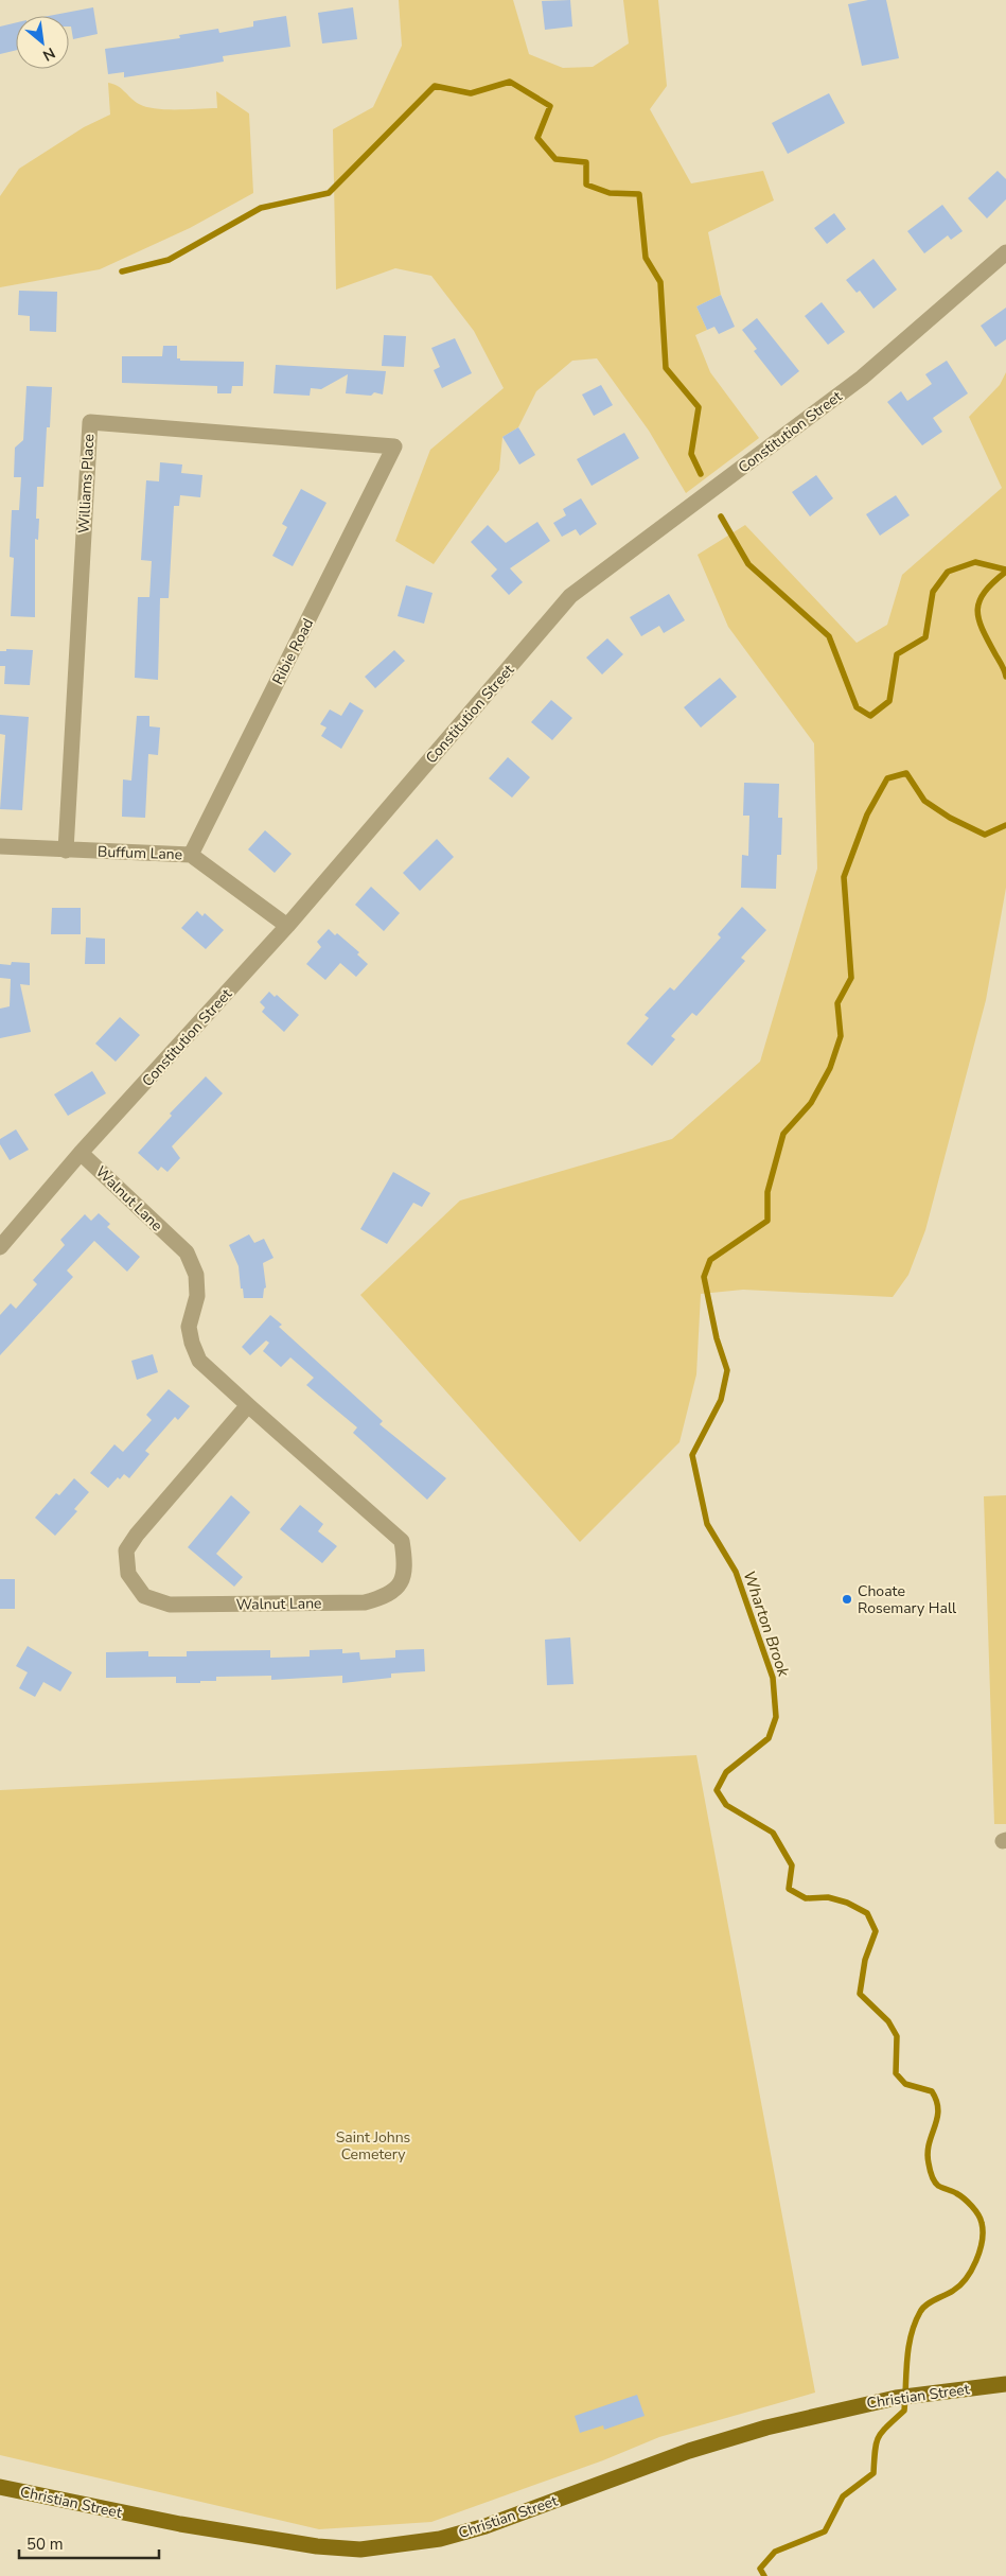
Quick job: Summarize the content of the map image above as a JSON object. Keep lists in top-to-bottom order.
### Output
{
  "streets": {
    "main road": ["Christian Street"],
    "street": [
      "Constitution Street",
      "Williams Place",
      "Ribie Road",
      "Buffum Lane",
      "Walnut Lane"
    ]
  },
  "crossings": [
    ["Constitution Street", "Buffum Lane"],
    ["Constitution Street", "Walnut Lane"],
    ["Williams Place", "Ribie Road"],
    ["Williams Place", "Buffum Lane"],
    ["Ribie Road", "Buffum Lane"]
  ],
  "water": ["Wharton Brook"],
  "parks": ["Saint Johns Cemetery"],
  "places": ["Choate Rosemary Hall"],
  "scale_bar": "50 m",
  "north": "bottom right"
}
